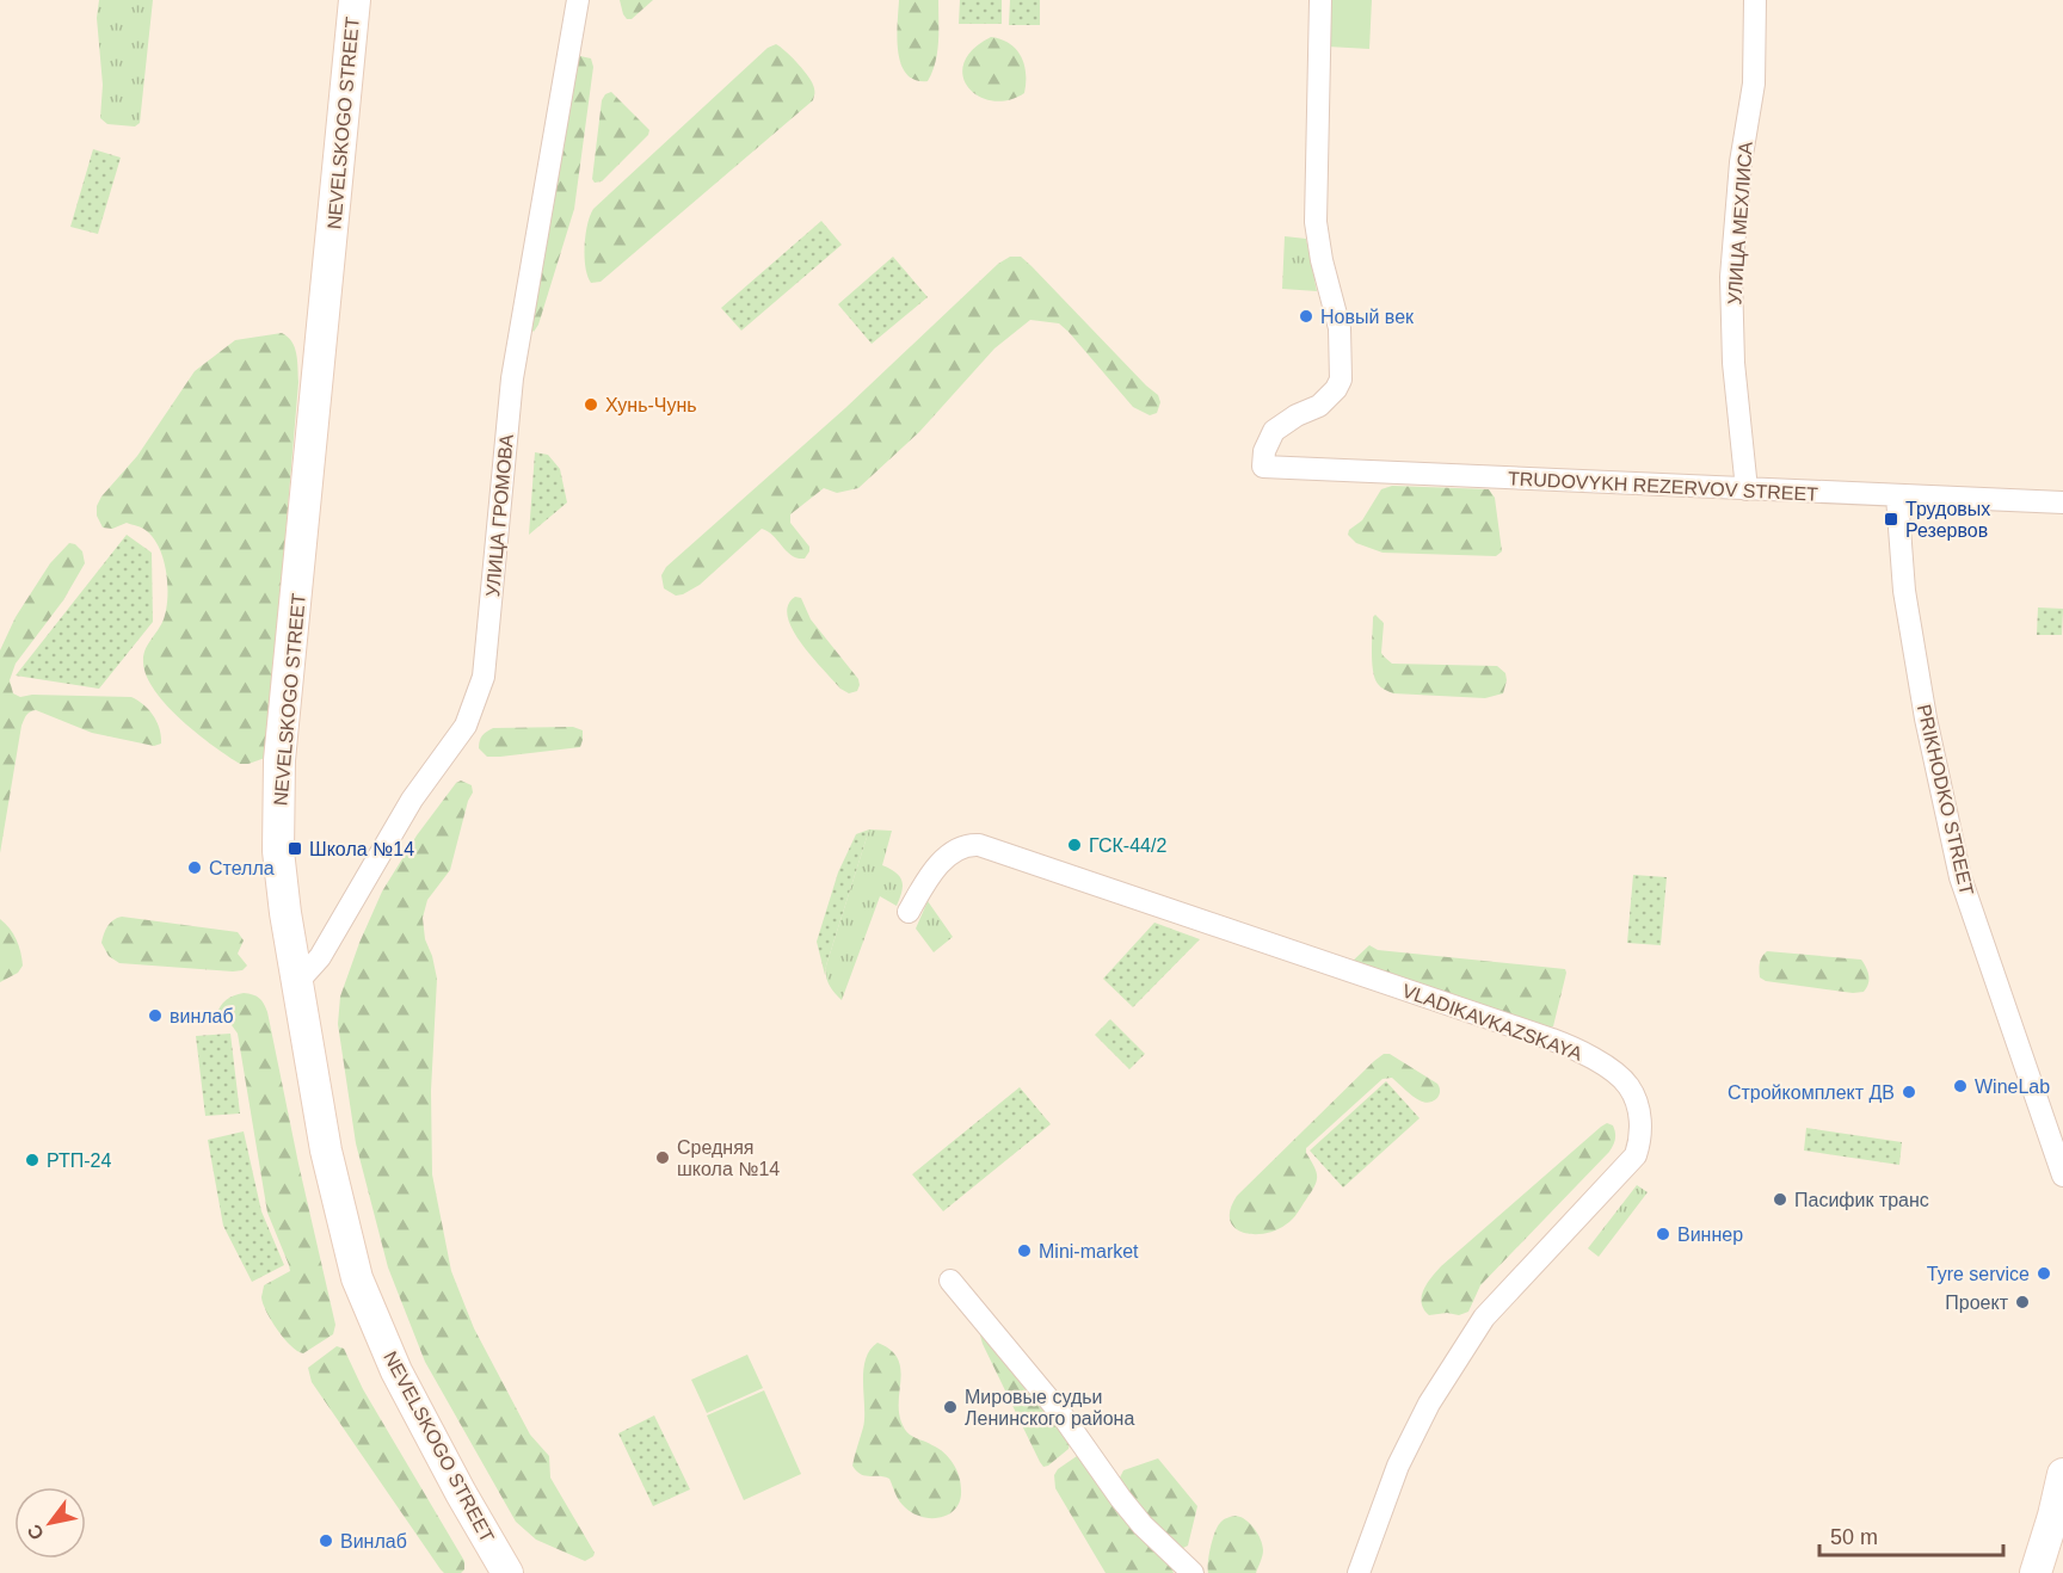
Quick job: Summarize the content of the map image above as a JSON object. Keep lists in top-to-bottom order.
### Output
{
  "streets": {
    "main road": ["NEVELSKOGO STREET"],
    "street": [
      "УЛИЦА МЕХЛИСА",
      "TRUDOVYKH REZERVOV STREET",
      "УЛИЦА ГРОМОВА",
      "PRIKHODKO STREET",
      "VLADIKAVKAZSKAYA"
    ]
  },
  "crossings": [
    ["NEVELSKOGO STREET", "УЛИЦА ГРОМОВА"],
    ["УЛИЦА МЕХЛИСА", "TRUDOVYKH REZERVOV STREET"],
    ["TRUDOVYKH REZERVOV STREET", "PRIKHODKO STREET"]
  ],
  "places": {
    "other": [
      "Новый век",
      "Хунь-Чунь",
      "ГСК-44/2",
      "Стелла",
      "винлаб",
      "WineLab",
      "Стройкомплект ДВ",
      "Средняя школа №14",
      "РТП-24",
      "Пасифик транс",
      "Виннер",
      "Mini-market",
      "Tyre service",
      "Проект",
      "Мировые судьи Ленинского района",
      "Винлаб"
    ],
    "transit": ["Трудовых Резервов", "Школа №14"]
  },
  "scale_bar": "50 m",
  "north": "bottom left"
}
